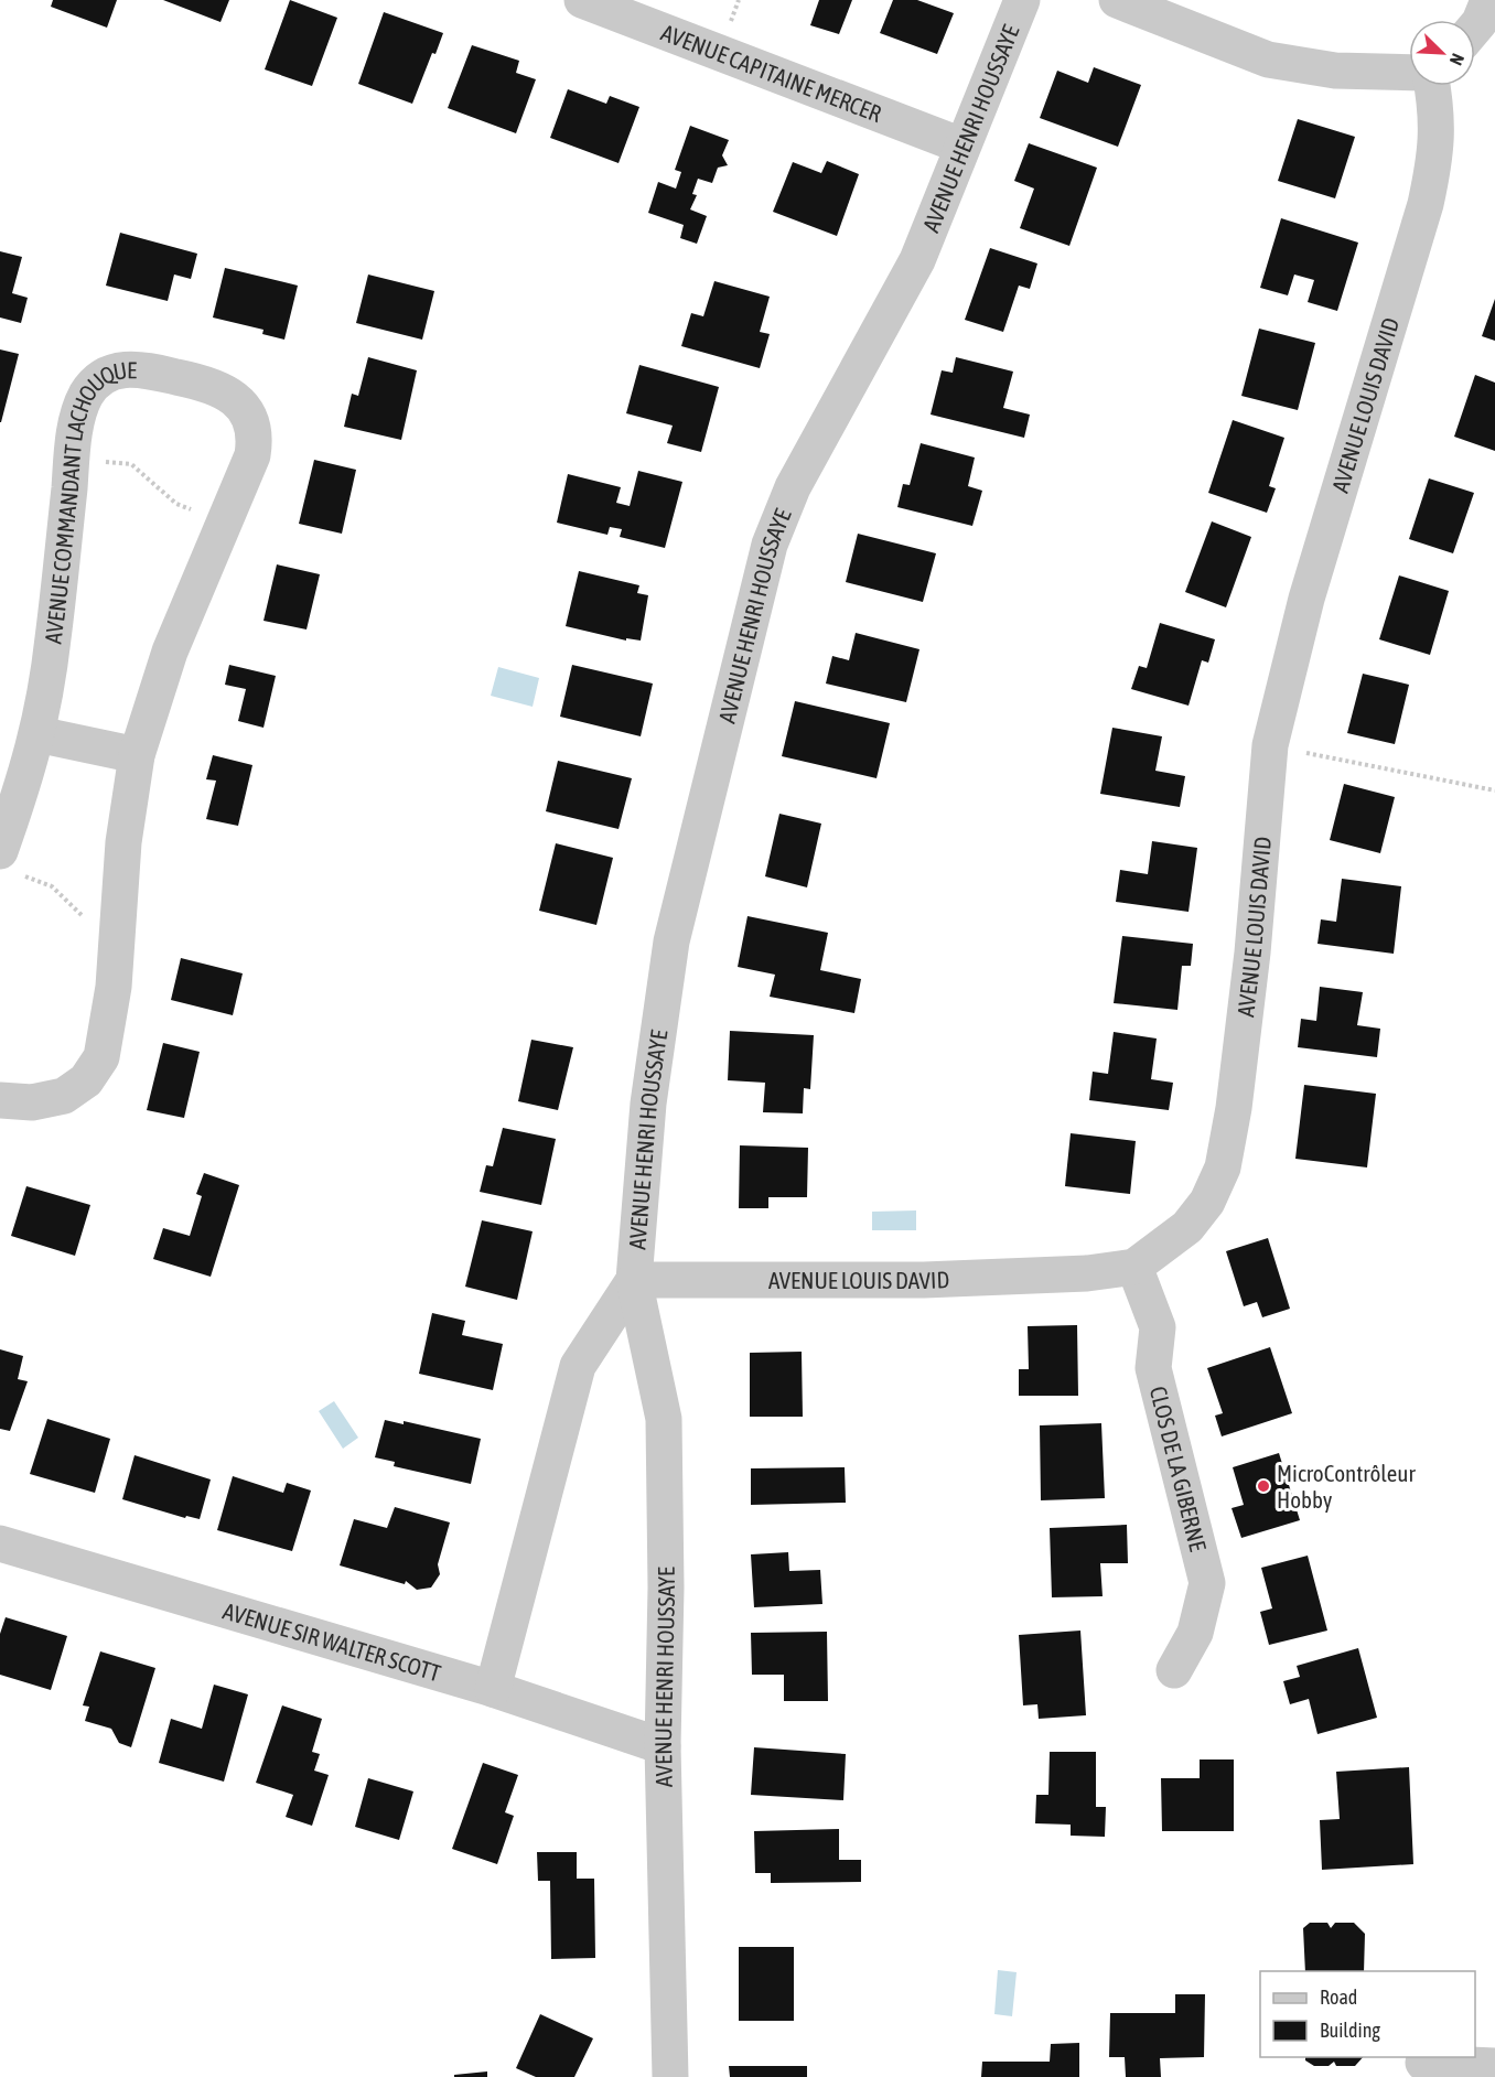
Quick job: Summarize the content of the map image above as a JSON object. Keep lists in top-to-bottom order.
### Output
{
  "streets": {
    "street": [
      "AVENUE CAPITAINE MERCER",
      "AVENUE HENRI HOUSSAYE",
      "AVENUE LOUIS DAVID",
      "AVENUE COMMANDANT LACHOUQUE",
      "CLOS DE LA GIBERNE",
      "AVENUE SIR WALTER SCOTT"
    ]
  },
  "crossings": [
    ["AVENUE CAPITAINE MERCER", "AVENUE HENRI HOUSSAYE"],
    ["AVENUE HENRI HOUSSAYE", "AVENUE LOUIS DAVID"],
    ["AVENUE HENRI HOUSSAYE", "AVENUE SIR WALTER SCOTT"],
    ["AVENUE LOUIS DAVID", "CLOS DE LA GIBERNE"]
  ],
  "places": ["MicroContrôleur Hobby"],
  "legend": ["Road", "Building"],
  "north": "bottom right"
}
